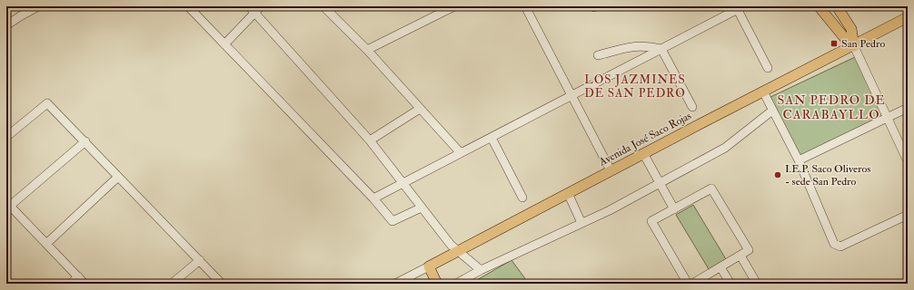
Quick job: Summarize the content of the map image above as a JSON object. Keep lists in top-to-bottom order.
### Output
{
  "streets": {
    "main road": ["Avenida José Saco Rojas"]
  },
  "districts": ["LOS JAZMINES DE SAN PEDRO", "SAN PEDRO DE CARABAYLLO"],
  "places": {
    "transit": ["San Pedro"],
    "other": ["I.E.P. Saco Oliveros - sede San Pedro"]
  }
}
